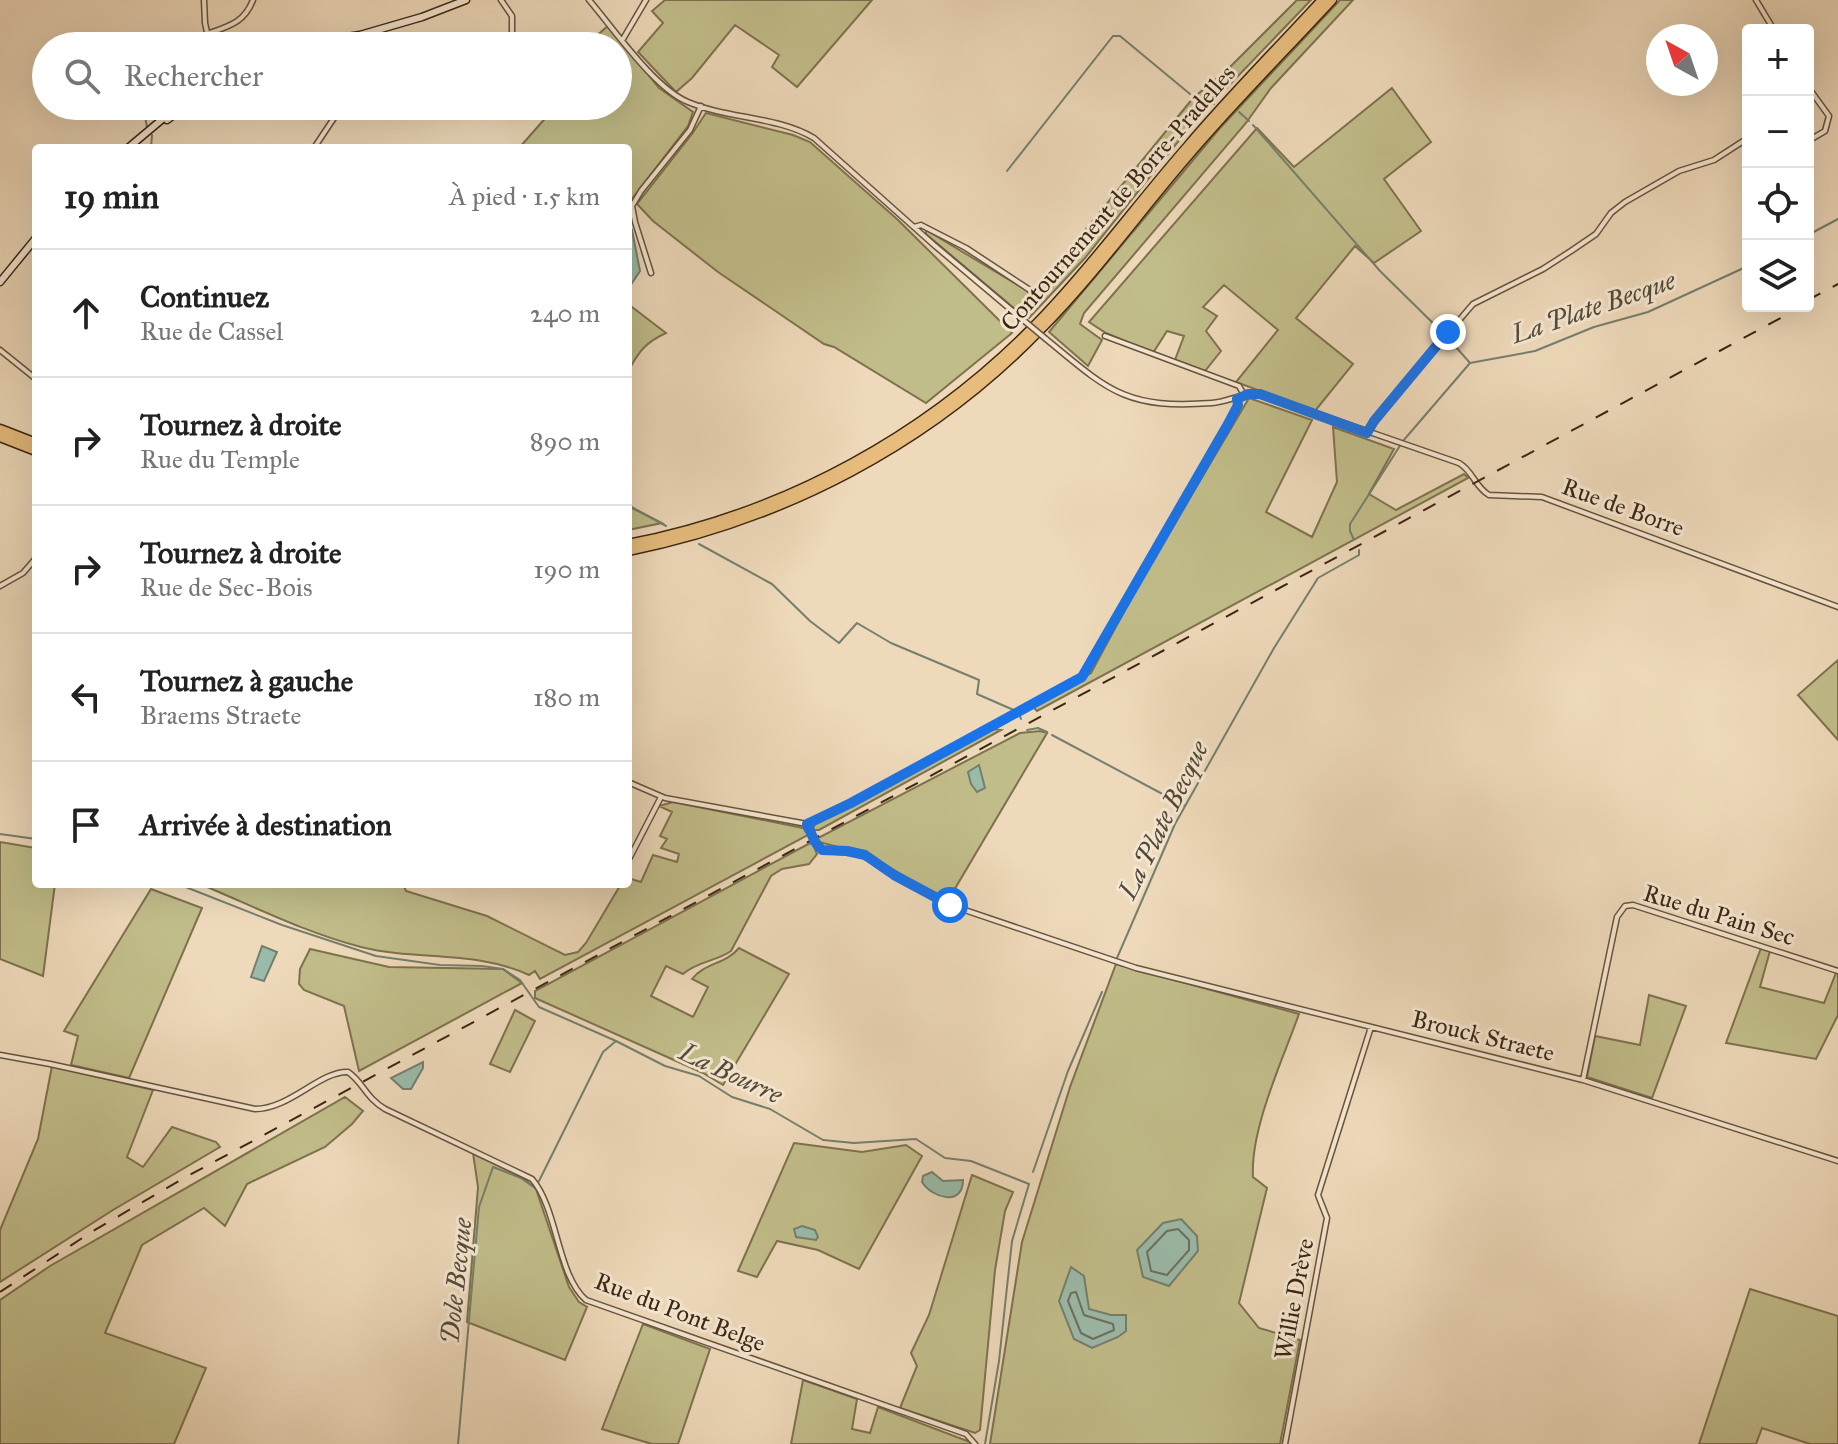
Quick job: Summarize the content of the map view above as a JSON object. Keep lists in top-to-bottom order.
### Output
{
  "streets": {
    "highway": ["Contournement de Borre-Pradelles"],
    "street": [
      "Rue de Borre",
      "Rue du Pain Sec",
      "Brouck Straete",
      "Willie Drève",
      "Rue du Pont Belge"
    ]
  },
  "crossings": [
    ["Rue du Pain Sec", "Brouck Straete"],
    ["Brouck Straete", "Willie Drève"]
  ],
  "water": ["La Plate Becque", "La Bourre", "Dole Becque"],
  "north": "top left",
  "page": {
    "map_buttons": ["+", "−"],
    "search": "Rechercher",
    "heading": ["19 min", "À pied · 1.5 km"],
    "list": [
      ["Continuez", "Rue de Cassel", "240 m"],
      ["Tournez à droite", "Rue du Temple", "890 m"],
      ["Tournez à droite", "Rue de Sec-Bois", "190 m"],
      ["Tournez à gauche", "Braems Straete", "180 m"],
      "Arrivée à destination"
    ]
  }
}
